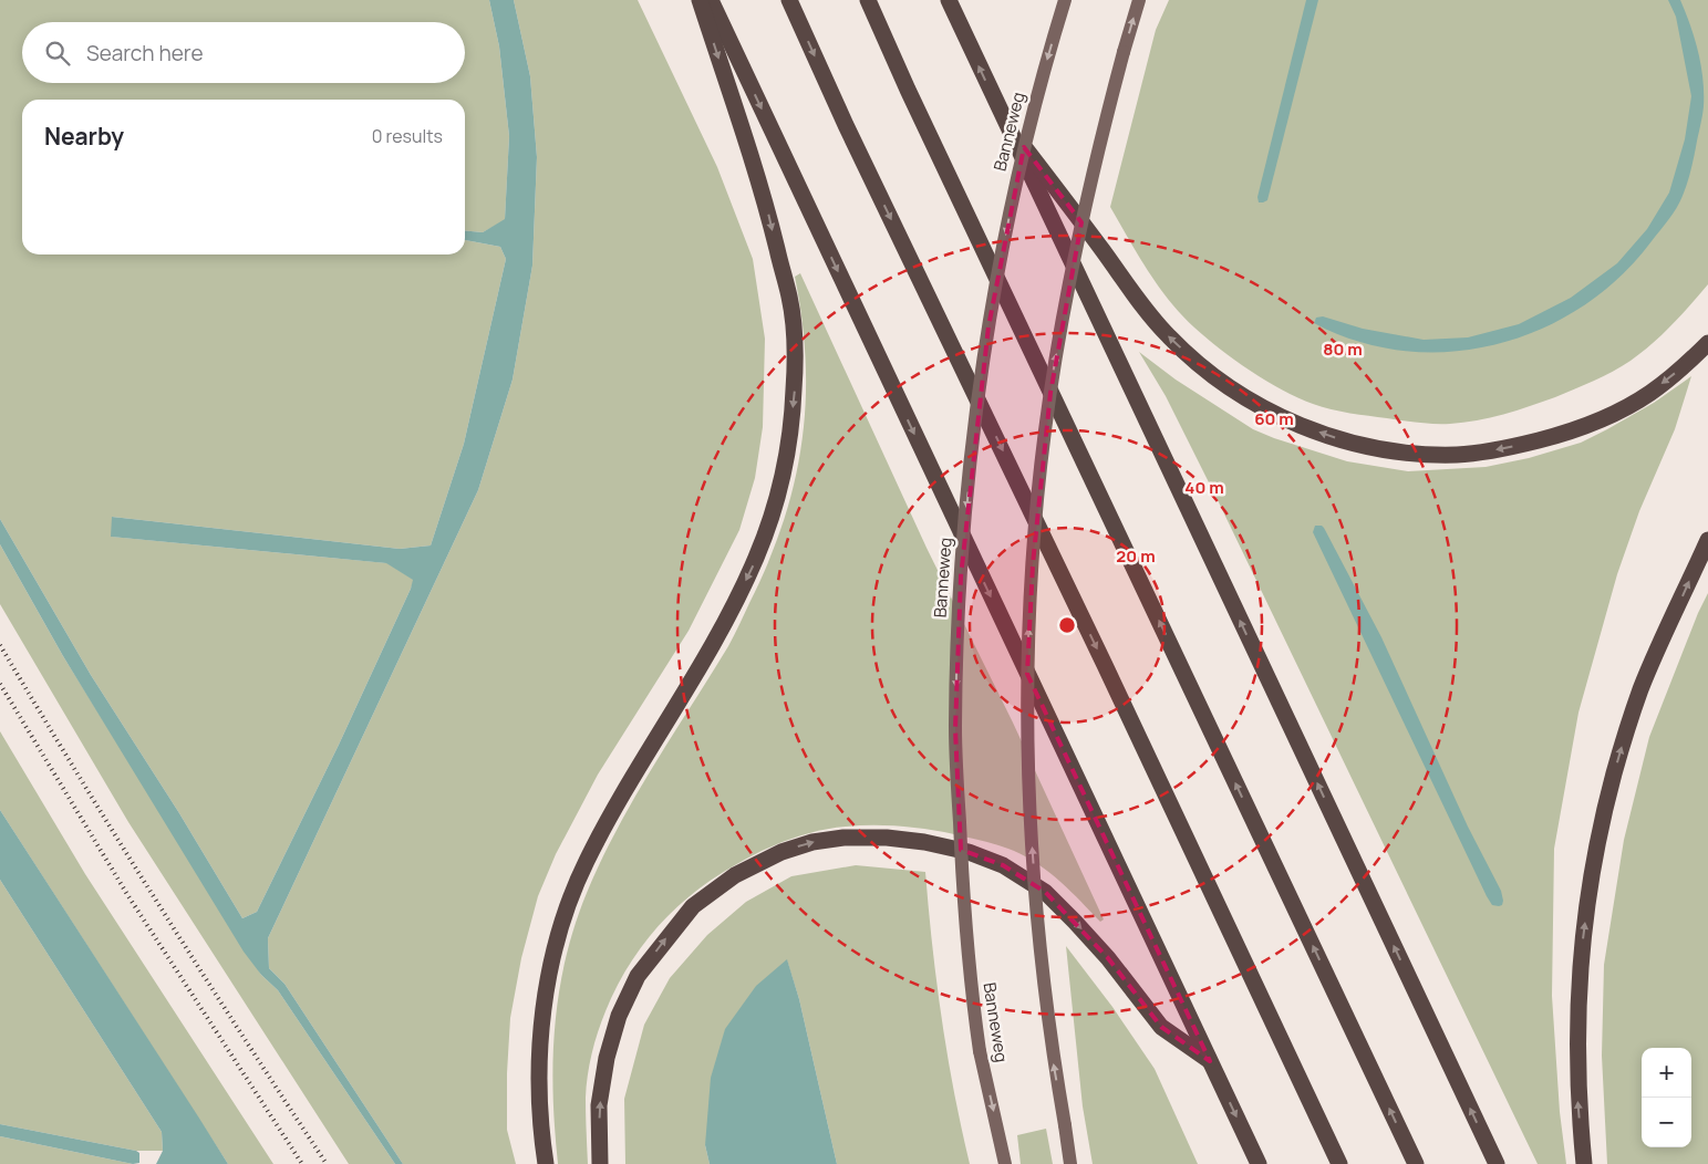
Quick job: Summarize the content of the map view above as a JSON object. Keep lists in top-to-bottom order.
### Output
{
  "streets": {
    "main road": ["Banneweg"]
  },
  "page": {
    "search": "Search here",
    "heading": ["Nearby", "0 results"],
    "map_buttons": ["+", "−"]
  },
  "rings": [
    "80 m",
    "60 m",
    "40 m",
    "20 m"
  ]
}
